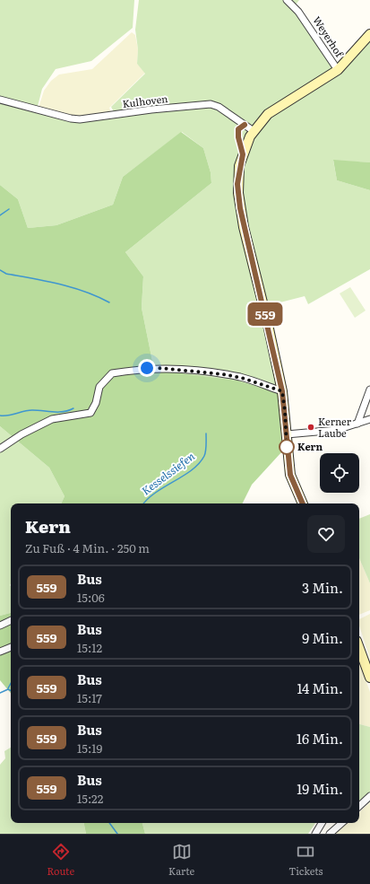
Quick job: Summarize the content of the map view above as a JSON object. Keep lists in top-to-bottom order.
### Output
{
  "streets": {
    "street": ["Weyerhof", "Kulhoven"]
  },
  "water": ["Kesselssiefen"],
  "places": ["Kerner Laube", "Kern"],
  "lines": ["bus line 559"],
  "page": {
    "on_map": "559",
    "heading": ["Kern", "Zu Fuß · 4 Min. · 250 m"],
    "list": [
      {
        "mark": "559",
        "name": "Bus",
        "note": "15:06",
        "value": "3 Min."
      },
      {
        "mark": "559",
        "name": "Bus",
        "note": "15:12",
        "value": "9 Min."
      },
      {
        "mark": "559",
        "name": "Bus",
        "note": "15:17",
        "value": "14 Min."
      },
      {
        "mark": "559",
        "name": "Bus",
        "note": "15:19",
        "value": "16 Min."
      },
      {
        "mark": "559",
        "name": "Bus",
        "note": "15:22",
        "value": "19 Min."
      }
    ],
    "tabs": ["Route", "Karte", "Tickets"]
  }
}
